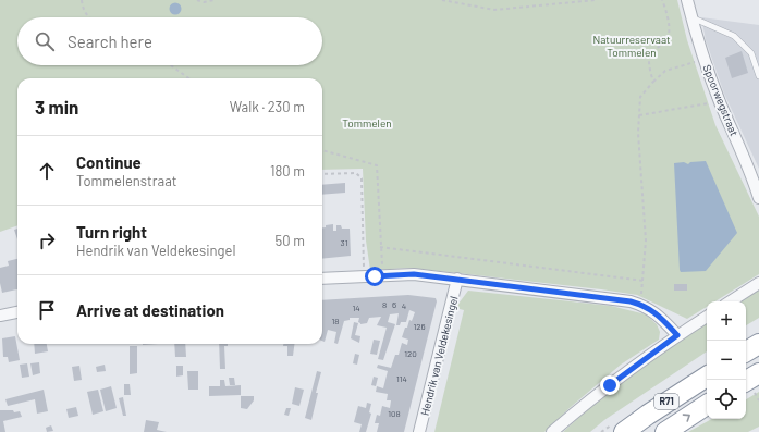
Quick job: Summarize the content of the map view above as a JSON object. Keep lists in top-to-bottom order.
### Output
{
  "streets": {
    "highway": ["R71"],
    "street": ["Spoorwegstraat", "Hendrik van Veldekesingel"]
  },
  "parks": ["Natuurreservaat Tommelen", "Tommelen"],
  "house_numbers": [
    "31",
    "8",
    "6",
    "4",
    "14",
    "18",
    "126",
    "120",
    "114",
    "108"
  ],
  "page": {
    "search": "Search here",
    "heading": ["3 min", "Walk · 230 m"],
    "list": [
      ["Continue", "Tommelenstraat", "180 m"],
      ["Turn right", "Hendrik van Veldekesingel", "50 m"],
      "Arrive at destination"
    ],
    "map_buttons": ["+", "−"]
  }
}
